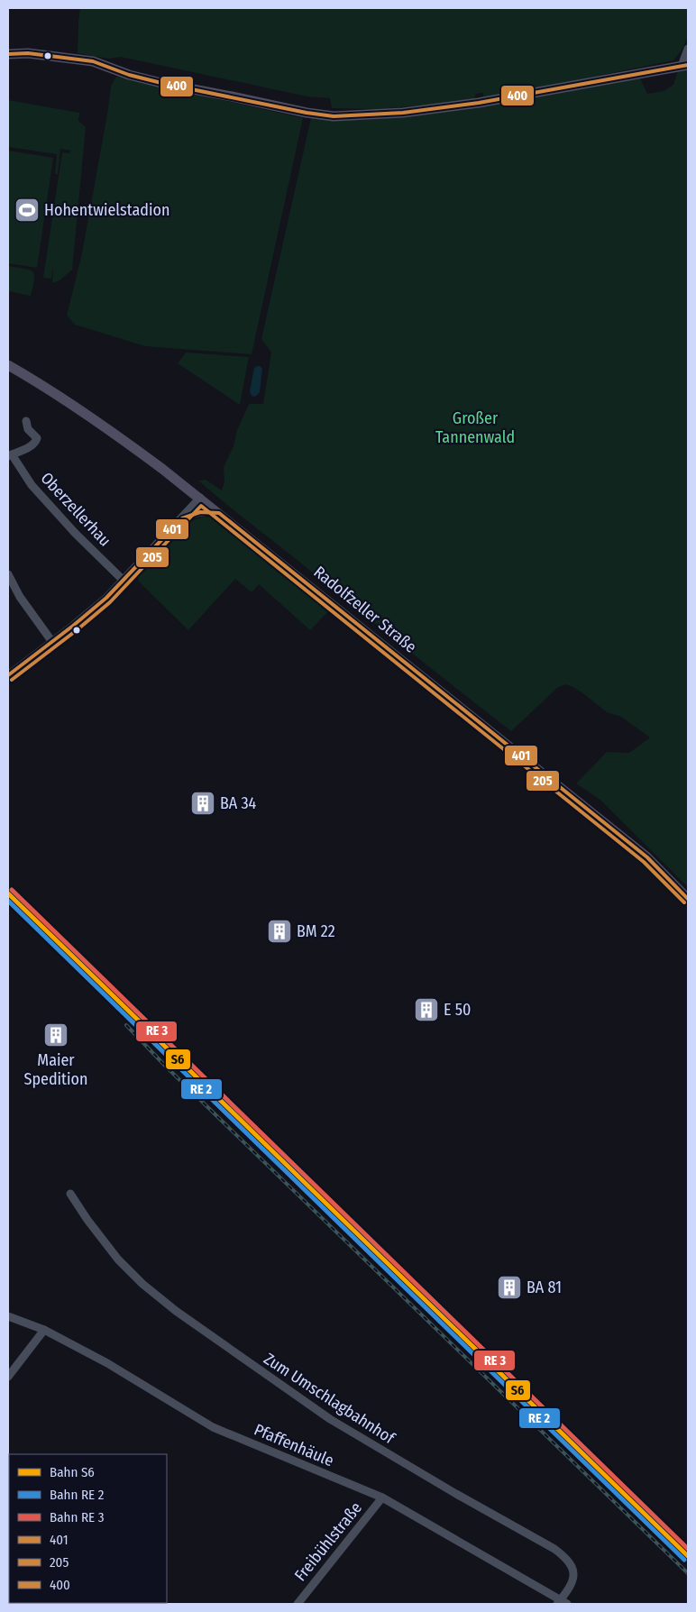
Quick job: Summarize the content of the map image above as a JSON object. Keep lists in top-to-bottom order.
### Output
{
  "streets": {
    "main road": ["Radolfzeller Straße"],
    "street": [
      "Oberzellerhau",
      "Zum Umschlagbahnhof",
      "Pfaffenhäule",
      "Freibühlstraße"
    ]
  },
  "crossings": [
    ["Zum Umschlagbahnhof", "Pfaffenhäule"],
    ["Pfaffenhäule", "Freibühlstraße"]
  ],
  "parks": ["Großer Tannenwald"],
  "places": {
    "sports": ["Hohentwielstadion"],
    "building": [
      "BA 34",
      "BM 22",
      "E 50",
      "Maier Spedition",
      "BA 81"
    ]
  },
  "lines": [
    "transit line 400",
    "transit line 205",
    "transit line 401",
    "rail line S6"
  ],
  "legend": [
    "Bahn S6",
    "Bahn RE 2",
    "Bahn RE 3",
    "401",
    "205",
    "400"
  ]
}
